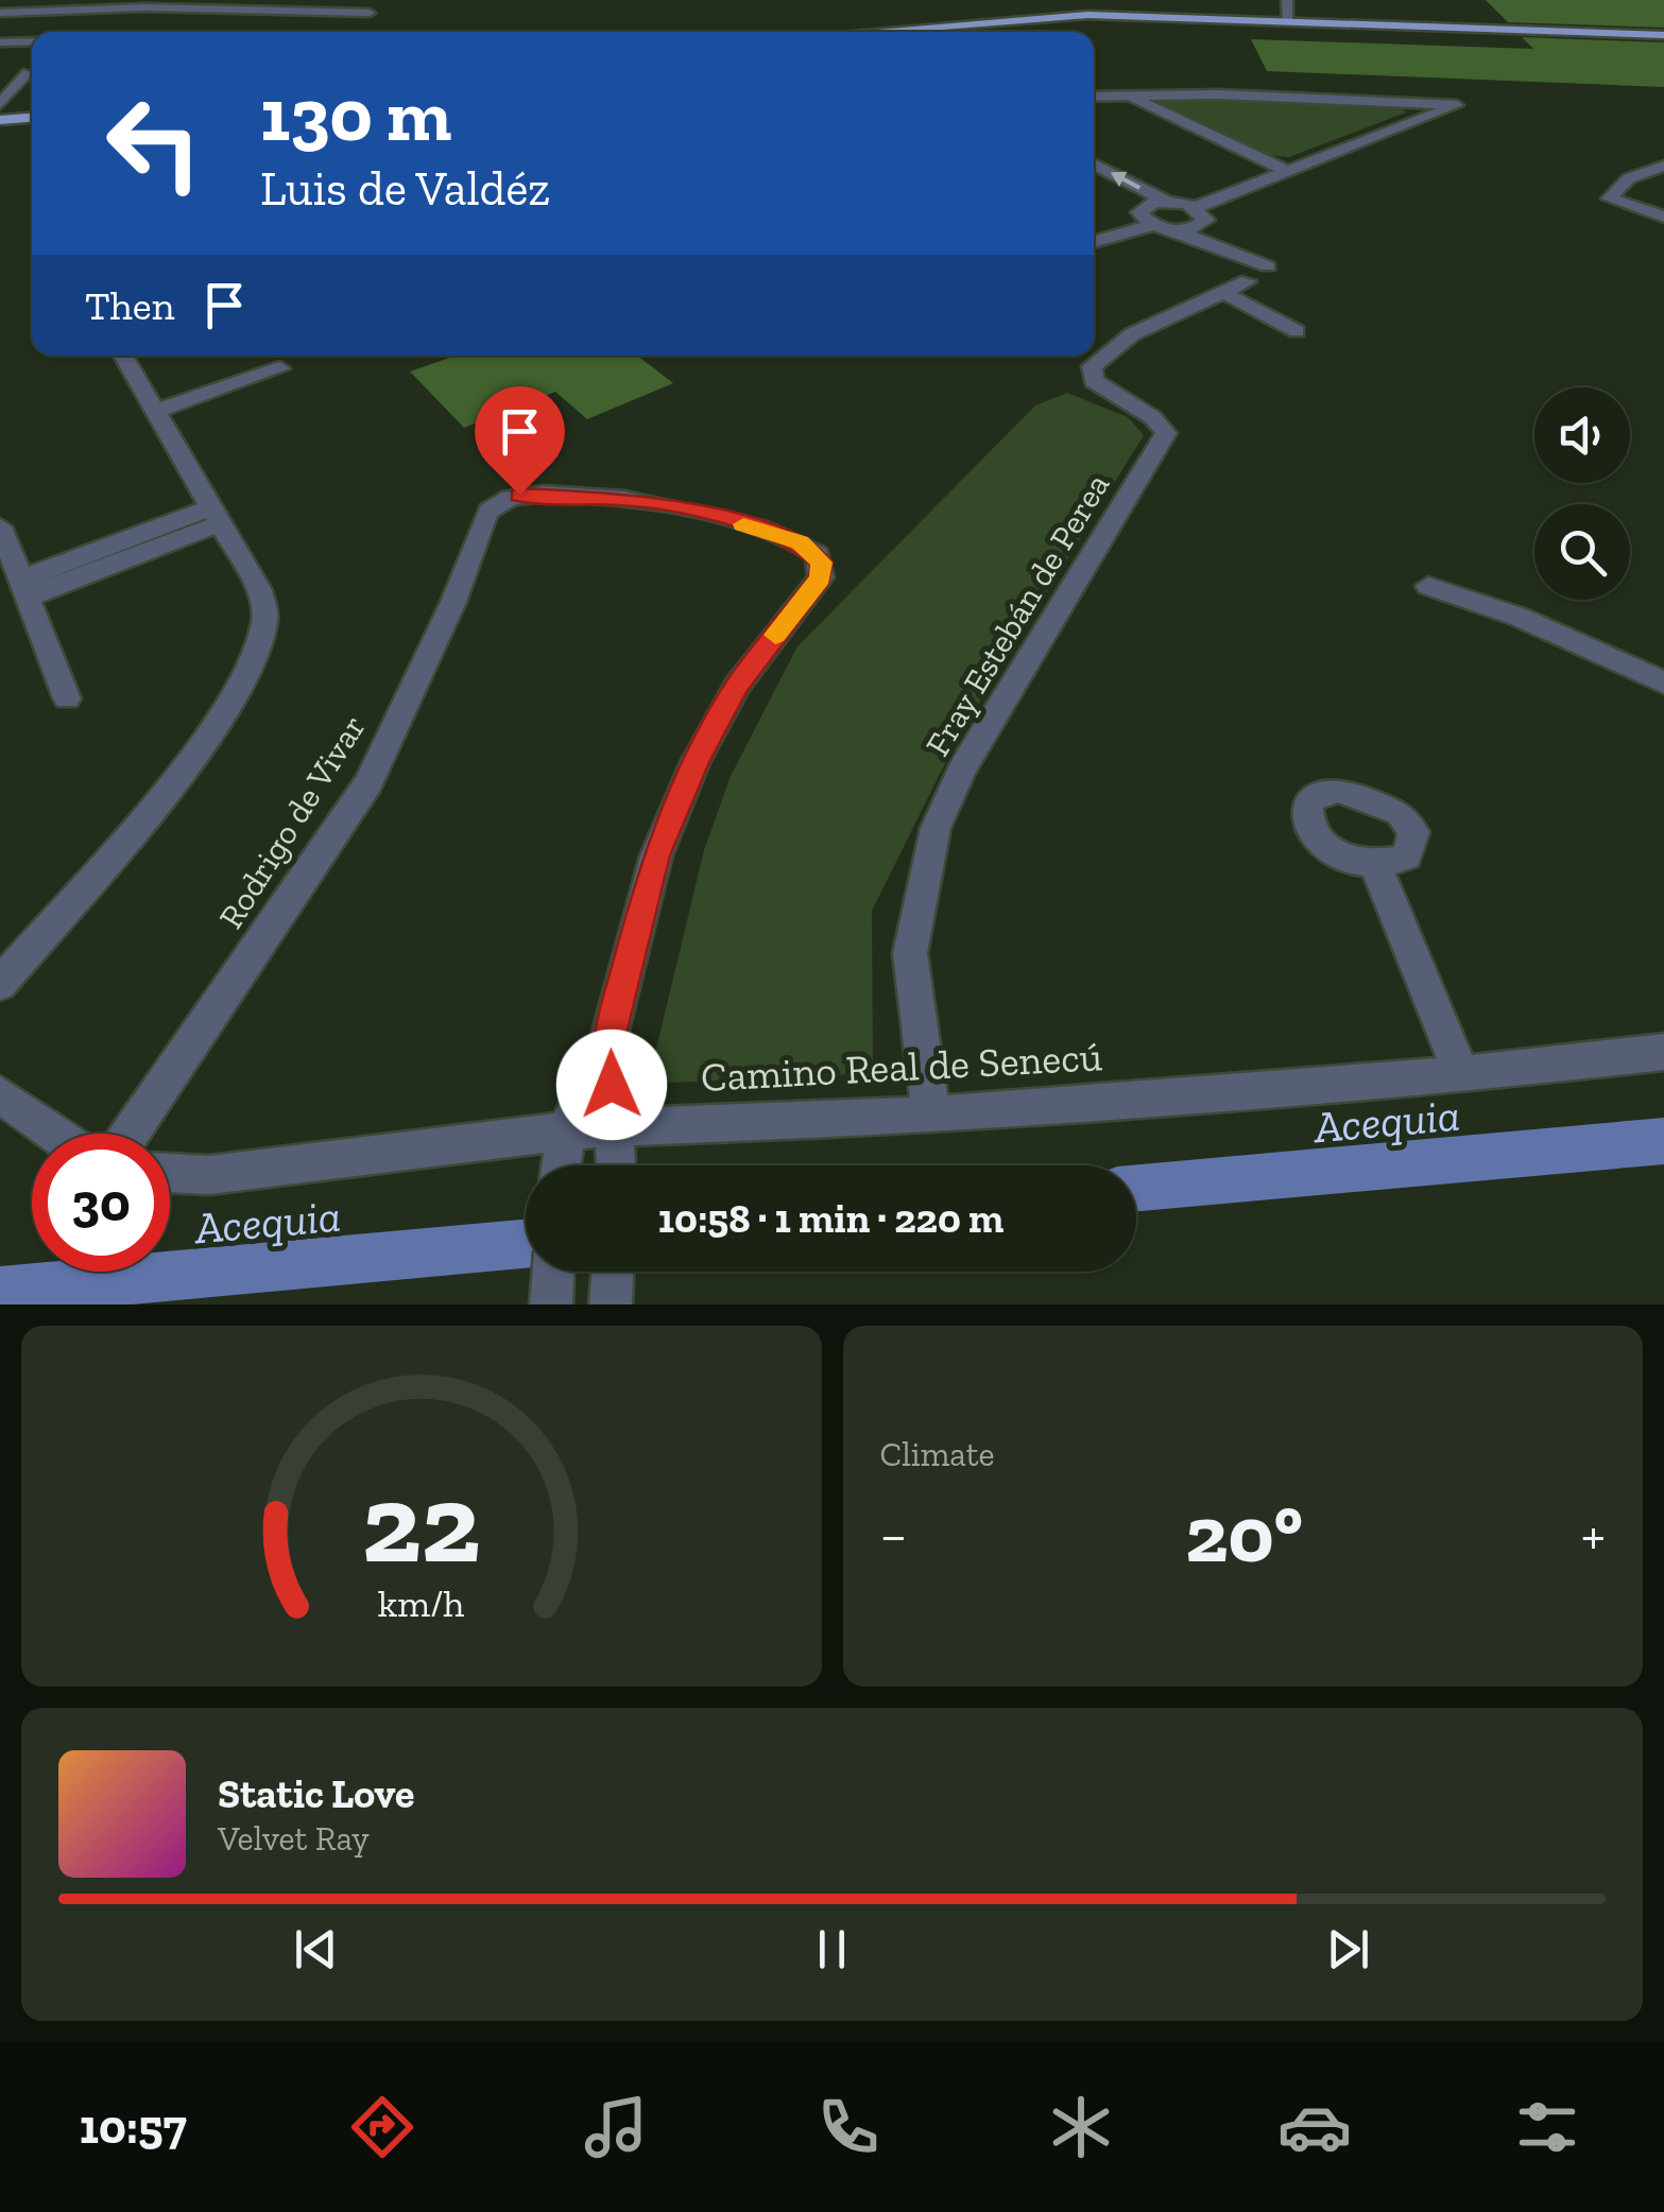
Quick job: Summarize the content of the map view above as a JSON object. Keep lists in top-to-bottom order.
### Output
{
  "streets": {
    "street": ["Fray Estebán de Perea", "Rodrigo de Vivar", "Camino Real de Senecú"]
  },
  "crossings": [
    ["Fray Estebán de Perea", "Camino Real de Senecú"]
  ],
  "water": ["Acequia"],
  "page": {
    "turn": ["130 m", "Luis de Valdéz"],
    "then": "Then",
    "limit": "30",
    "trip": "10:58 · 1 min · 220 m",
    "tile": "Climate",
    "heat": ["−", "20°", "+"],
    "song": ["Static Love", "Velvet Ray"],
    "tabs": "10:57",
    "gauge": ["22", "km/h"]
  }
}
